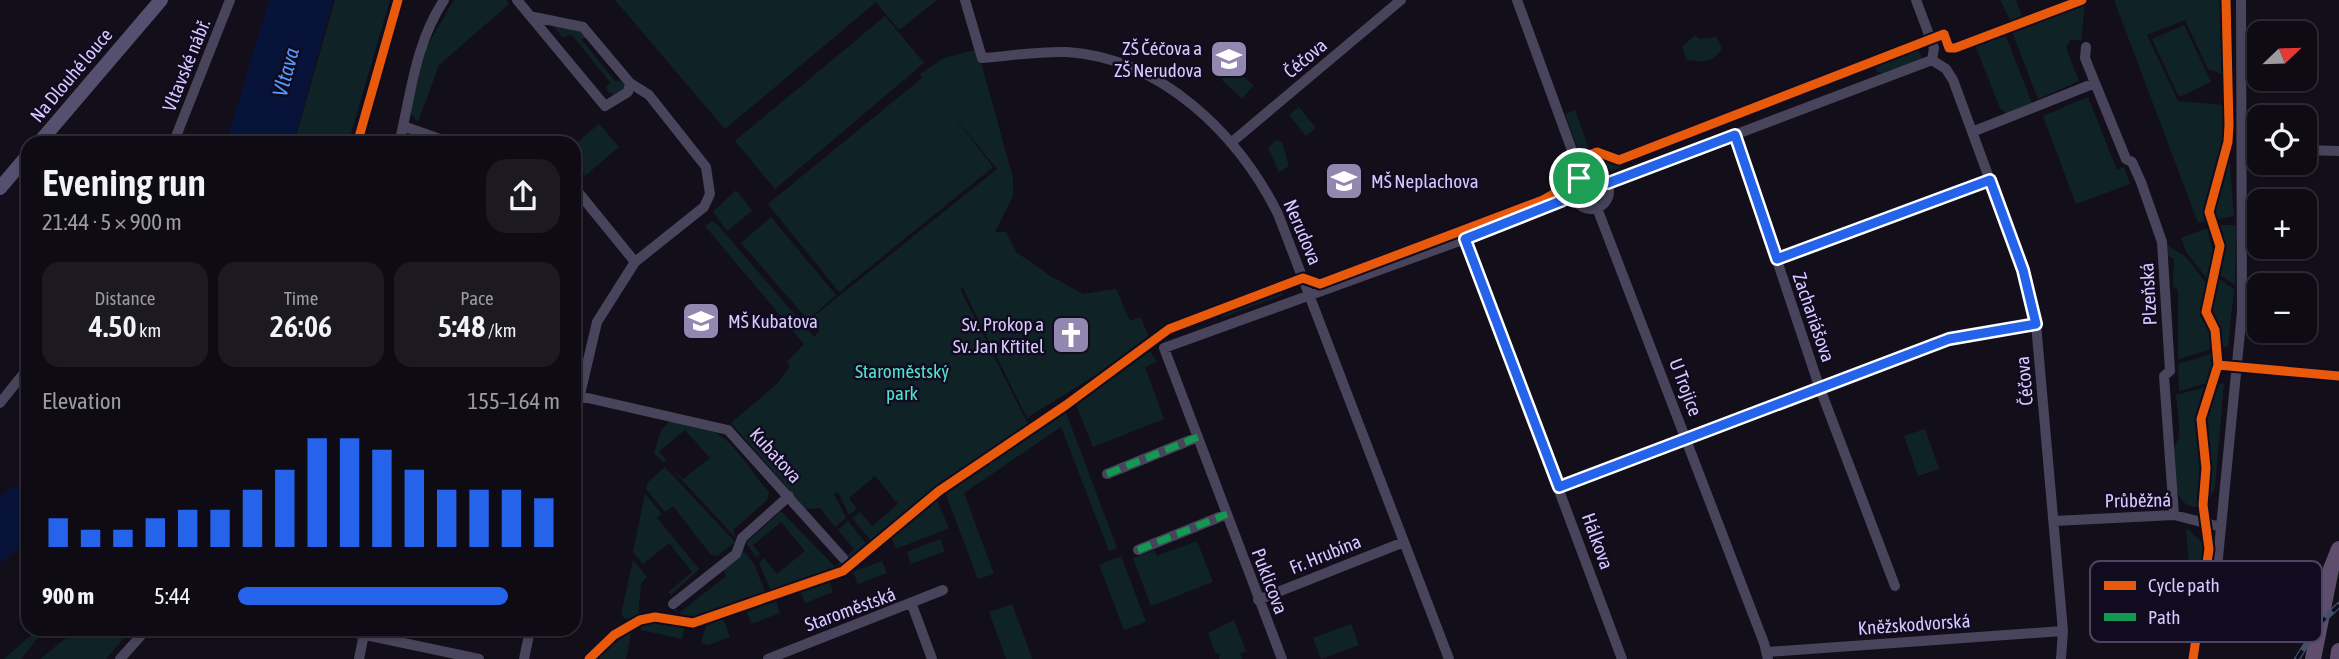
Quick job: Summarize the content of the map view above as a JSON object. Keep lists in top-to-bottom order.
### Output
{
  "streets": {
    "main road": ["Na Dlouhé louce"],
    "street": [
      "Čéčova",
      "Vltavské nábř.",
      "Nerudova",
      "Plzeňská",
      "Zachariášova",
      "U Trojice",
      "Kubatova",
      "Průběžná",
      "Hálkova",
      "Fr. Hrubína",
      "Puklicova",
      "Staroměstská",
      "Kněžskodvorská"
    ]
  },
  "crossings": [
    ["Čéčova", "Nerudova"],
    ["Čéčova", "Průběžná"],
    ["Čéčova", "Kněžskodvorská"],
    ["Nerudova", "Fr. Hrubína"],
    ["Nerudova", "Puklicova"],
    ["Plzeňská", "Průběžná"],
    ["U Trojice", "Kněžskodvorská"],
    ["Fr. Hrubína", "Puklicova"]
  ],
  "water": ["Vltava"],
  "parks": ["Staroměstský park"],
  "places": {
    "school or university": ["ZŠ Čéčova a ZŠ Nerudova", "MŠ Neplachova", "MŠ Kubatova"],
    "church": ["Sv. Prokop a Sv. Jan Křtitel"]
  },
  "legend": ["Cycle path", "Path"],
  "north": "top right",
  "page": {
    "map_buttons": ["+", "−"],
    "heading": ["Evening run", "21:44 · 5 × 900 m"],
    "stats": [
      ["Distance", "4.50 km"],
      ["Time", "26:06"],
      ["Pace", "5:48 /km"]
    ],
    "chart": ["Elevation", "155–164 m"],
    "list": [
      {
        "name": "900 m",
        "note": "5:44"
      }
    ]
  }
}
